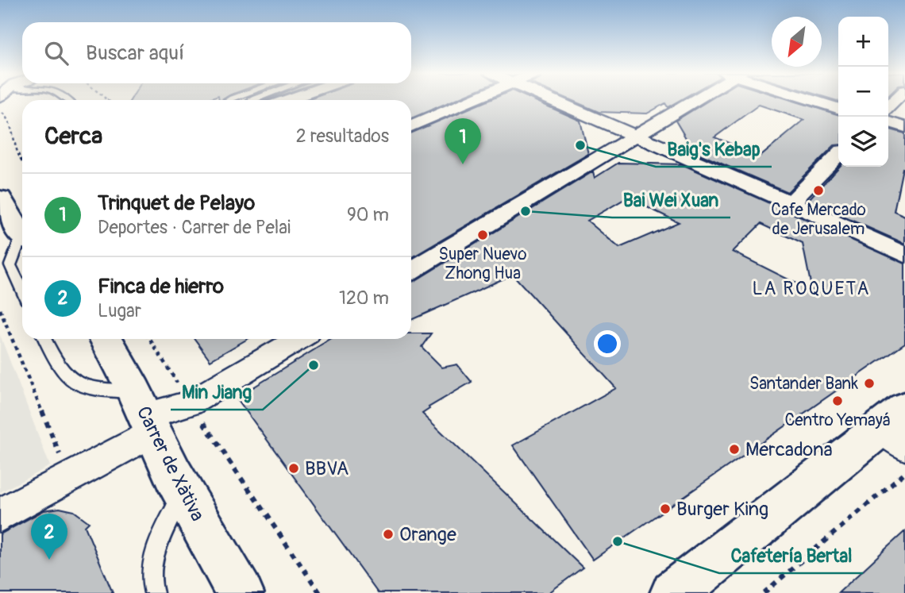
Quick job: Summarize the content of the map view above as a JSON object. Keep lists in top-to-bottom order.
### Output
{
  "streets": {
    "main road": ["Carrer de Xàtiva"]
  },
  "districts": ["LA ROQUETA"],
  "places": [
    "Baig's Kebap",
    "Cafe Mercado de Jerusalem",
    "Bai Wei Xuan",
    "Super Nuevo Zhong Hua",
    "Min Jiang",
    "Santander Bank",
    "Centro Yemayá",
    "Mercadona",
    "BBVA",
    "Burger King",
    "Orange",
    "Cafetería Bertal"
  ],
  "north": "bottom left",
  "page": {
    "map_buttons": ["+", "−"],
    "search": "Buscar aquí",
    "heading": ["Cerca", "2 resultados"],
    "pins": ["1", "2"],
    "list": [
      {
        "mark": "1",
        "name": "Trinquet de Pelayo",
        "note": "Deportes · Carrer de Pelai",
        "value": "90 m"
      },
      {
        "mark": "2",
        "name": "Finca de hierro",
        "note": "Lugar",
        "value": "120 m"
      }
    ]
  }
}
